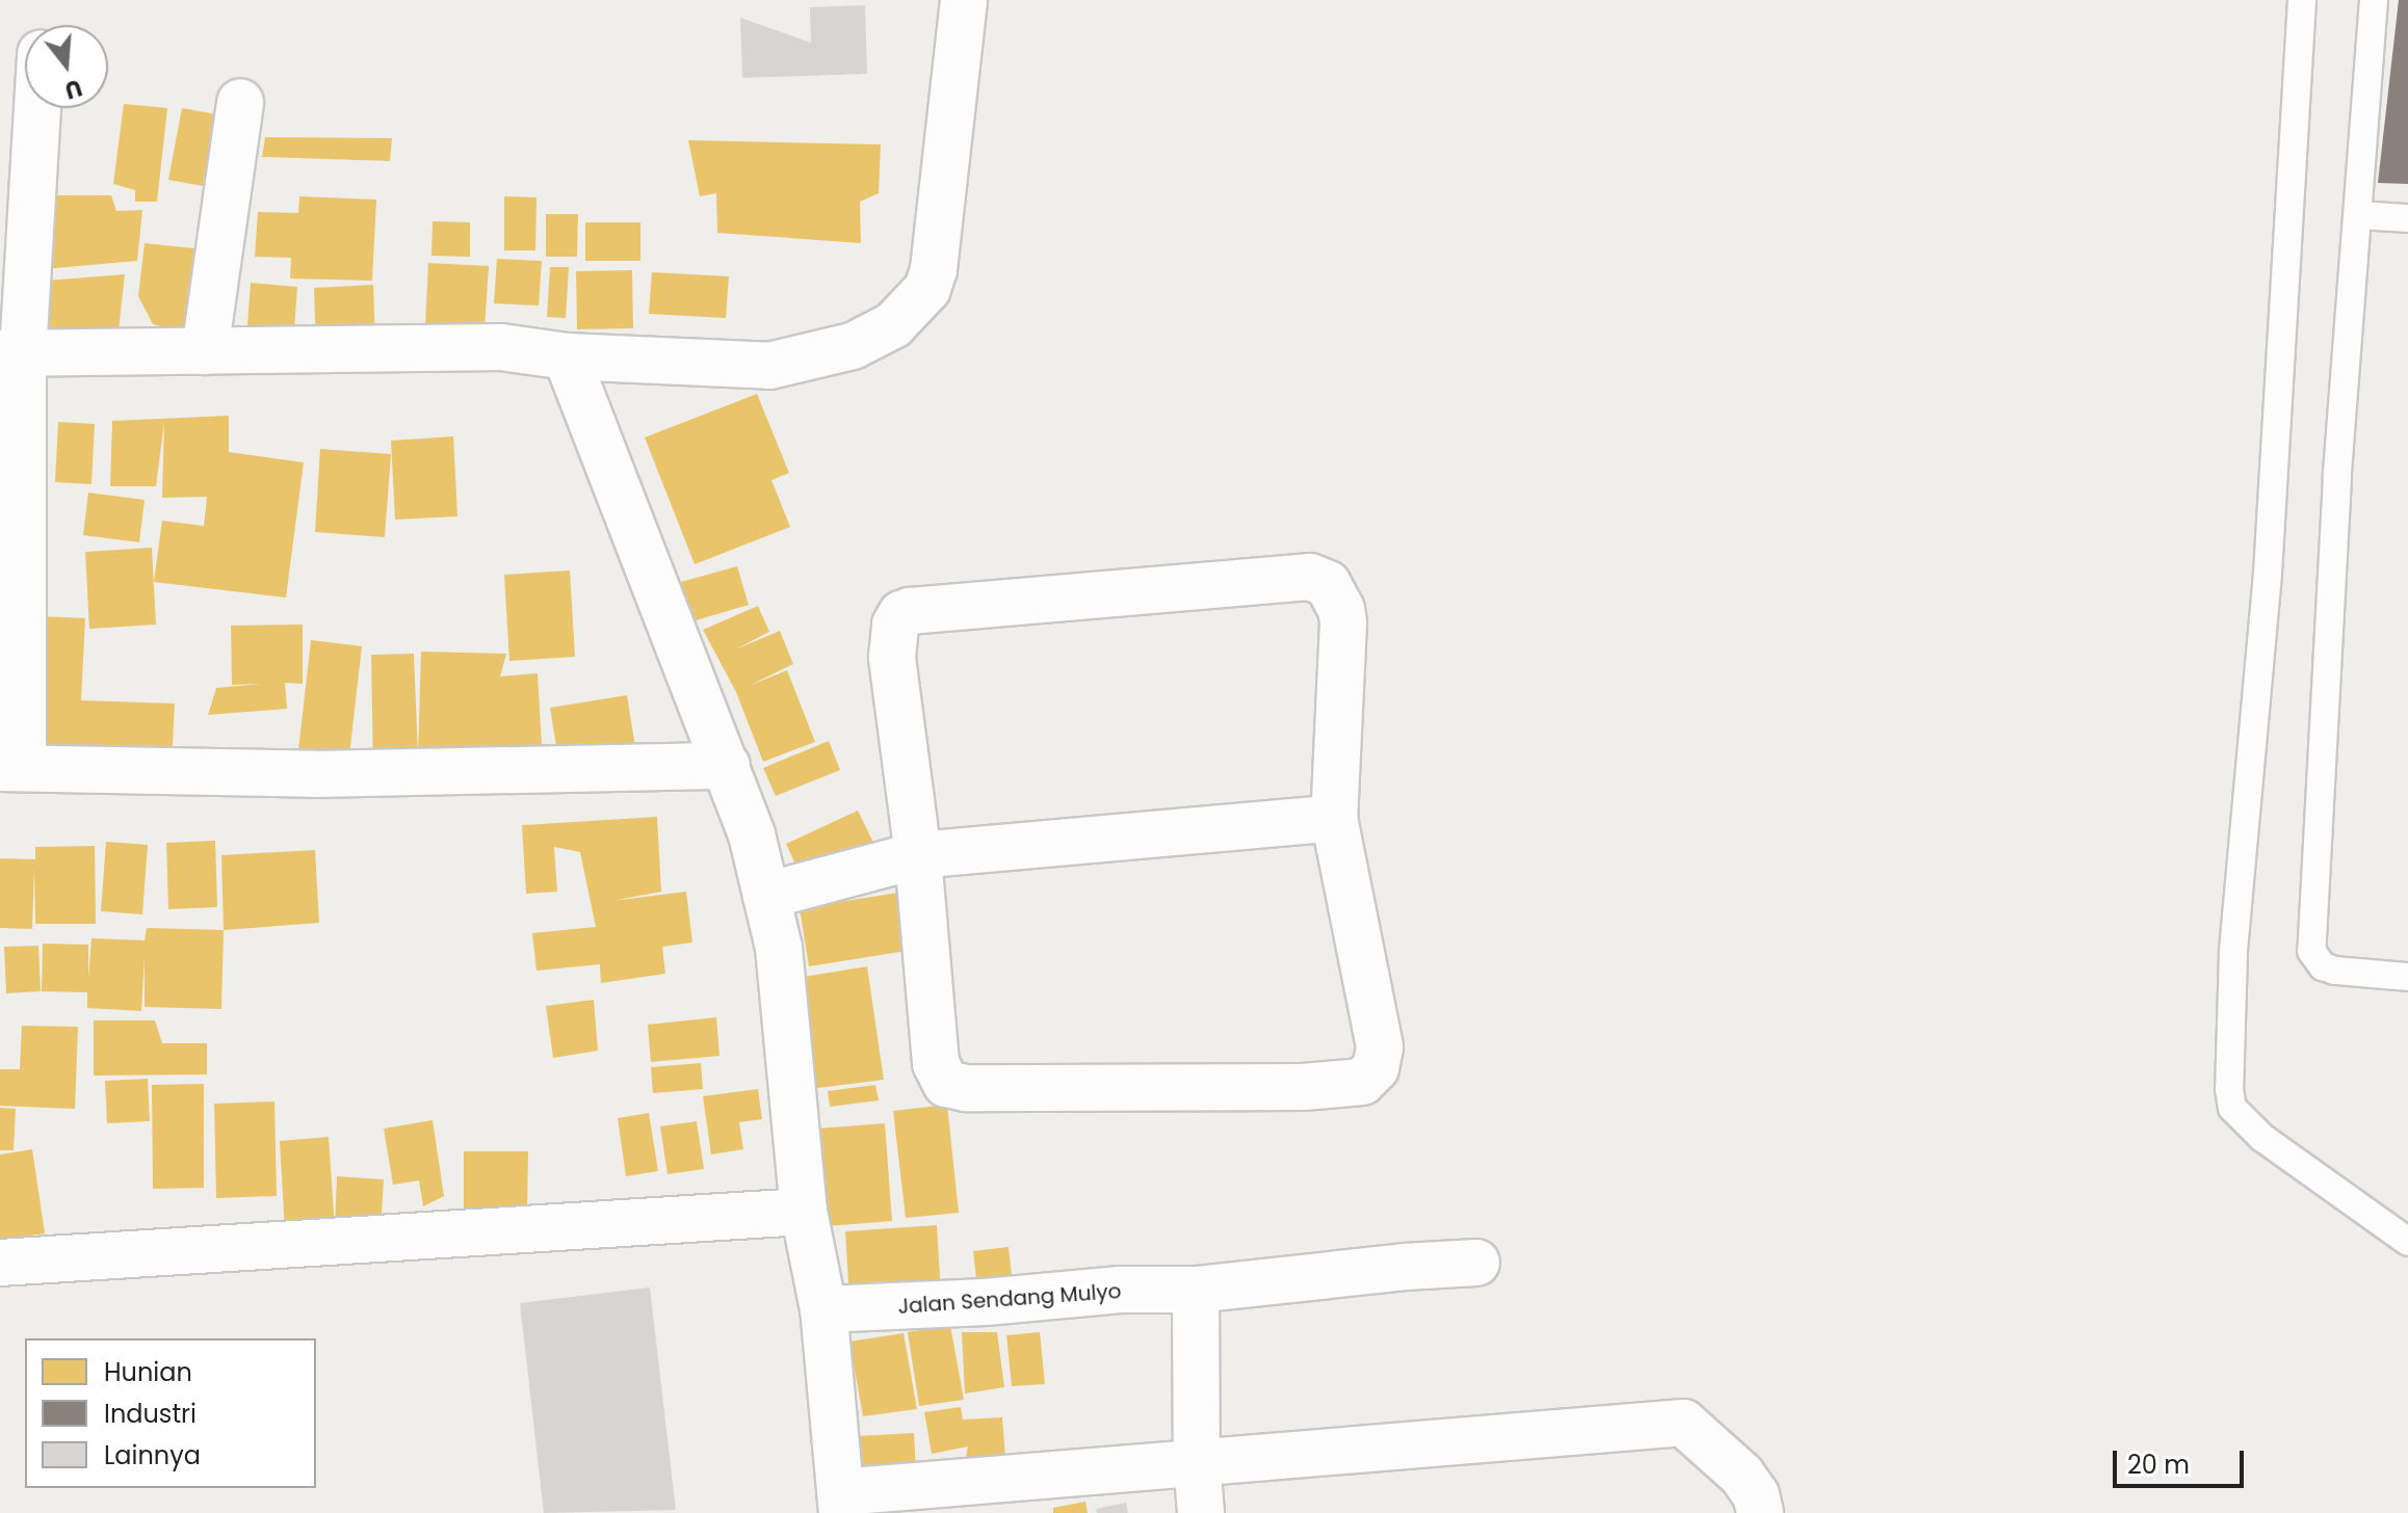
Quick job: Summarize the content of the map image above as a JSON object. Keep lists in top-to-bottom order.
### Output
{
  "streets": {
    "street": ["Jalan Sendang Mulyo"]
  },
  "legend": ["Hunian", "Industri", "Lainnya"],
  "scale_bar": "20 m",
  "north": "bottom"
}
